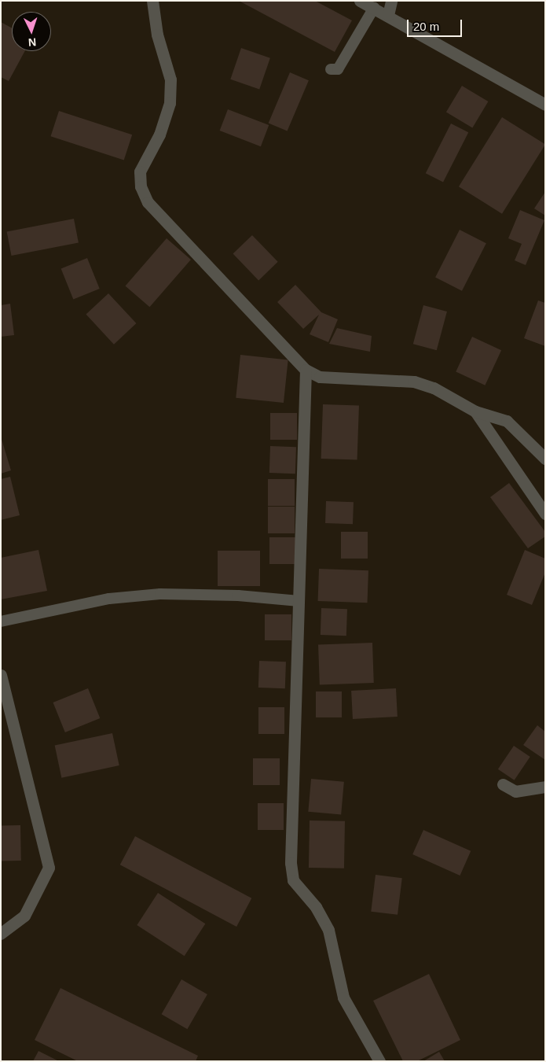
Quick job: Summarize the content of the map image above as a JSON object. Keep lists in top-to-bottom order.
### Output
{
  "scale_bar": "20 m",
  "north": "bottom"
}
